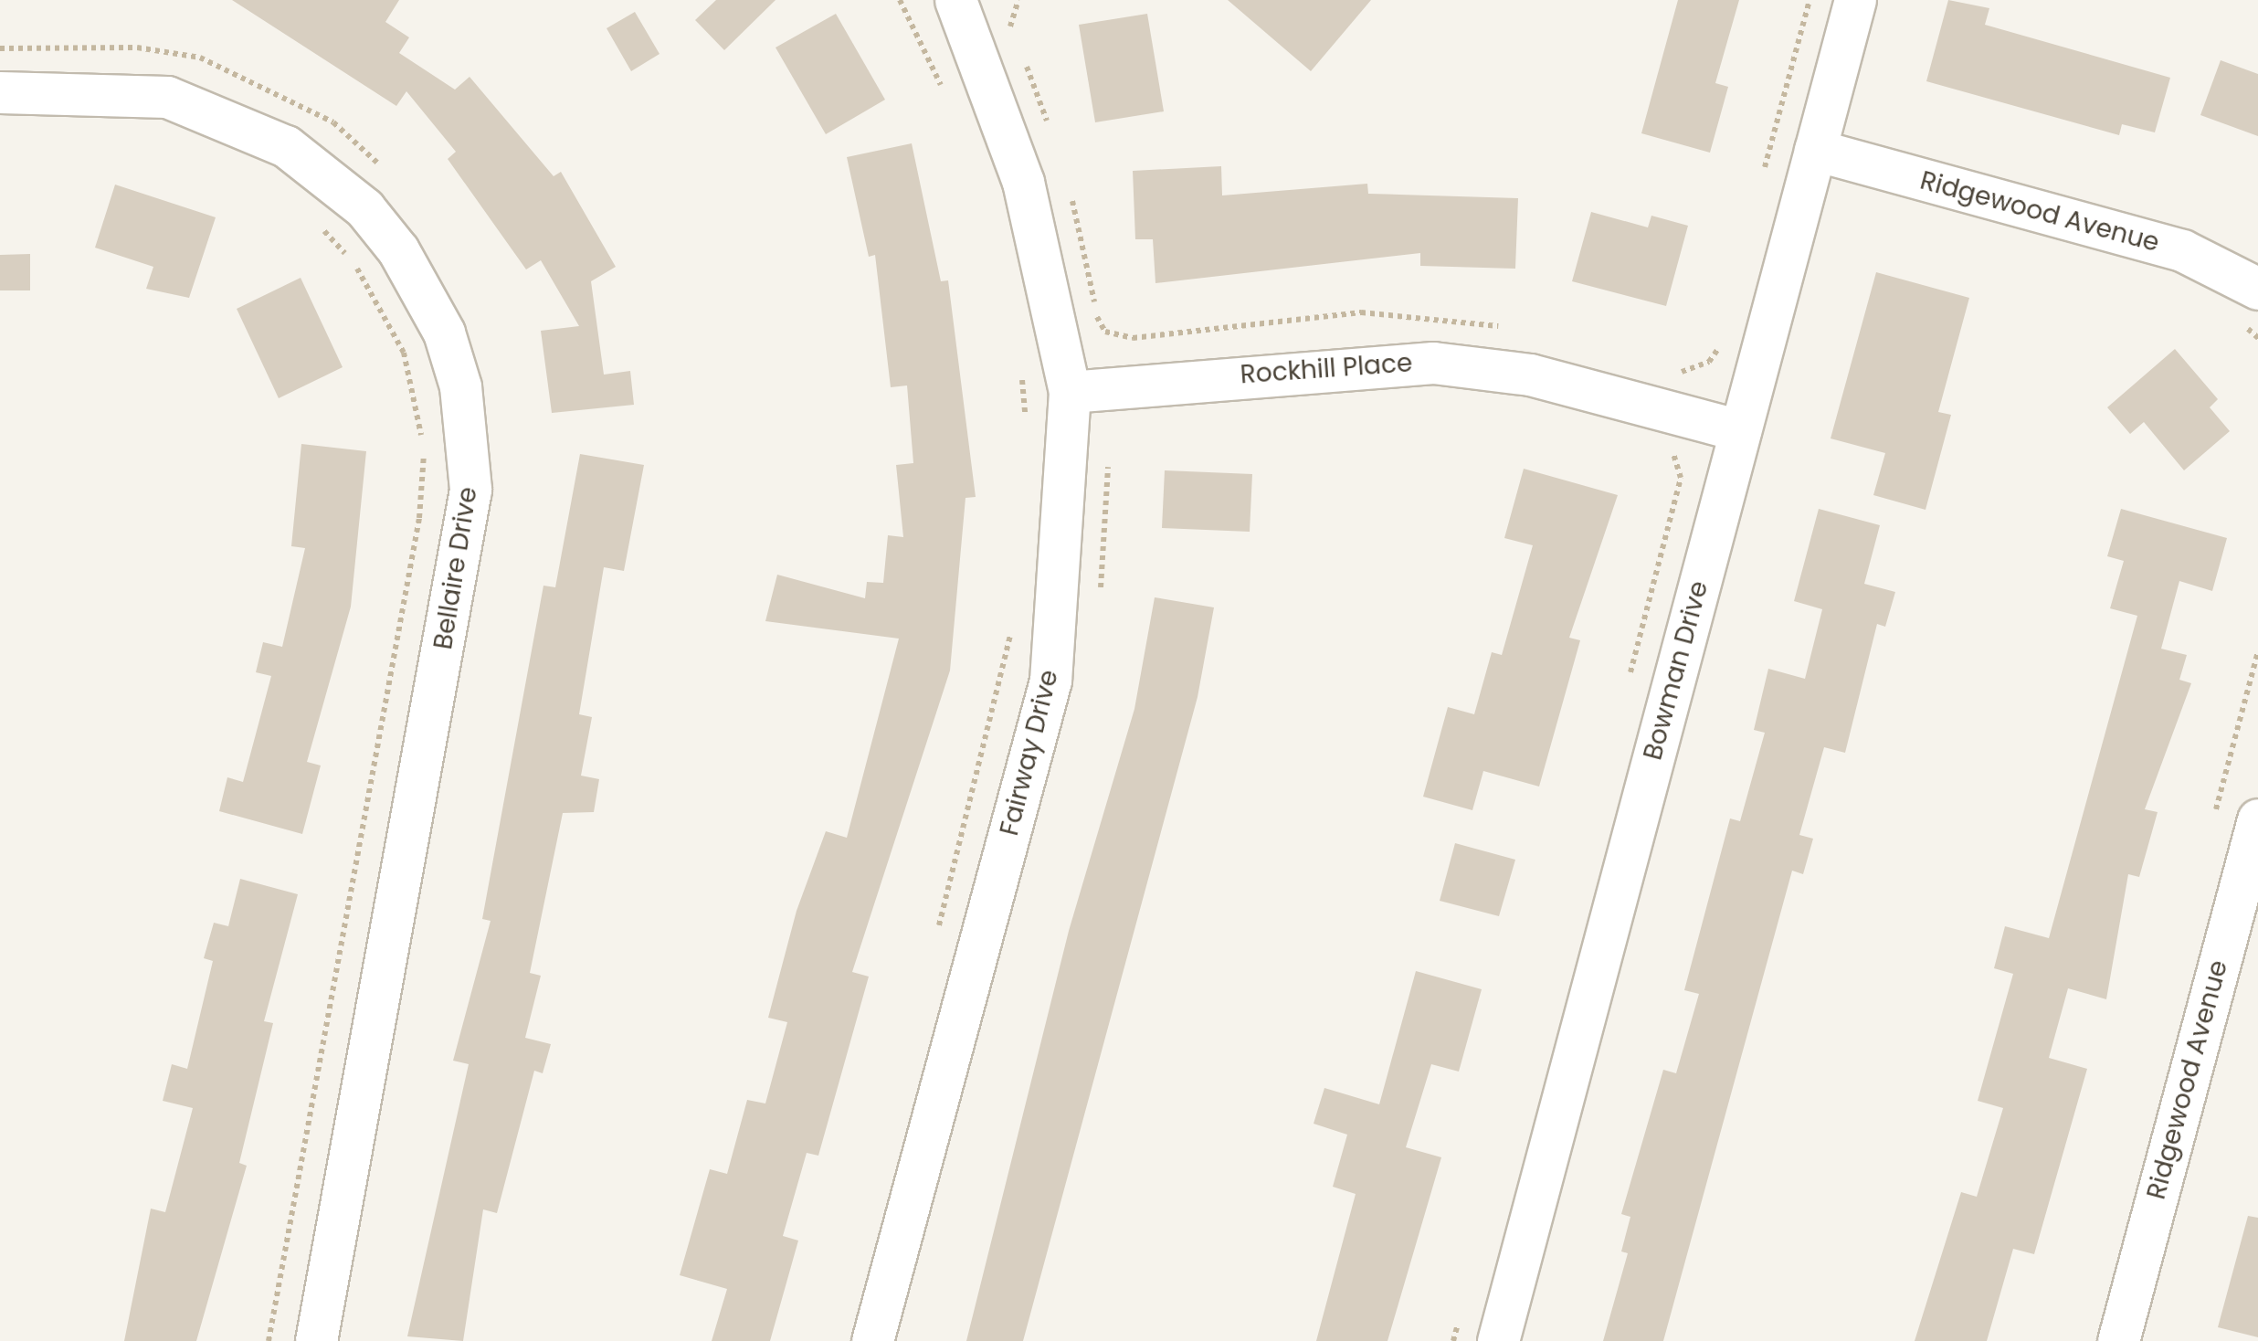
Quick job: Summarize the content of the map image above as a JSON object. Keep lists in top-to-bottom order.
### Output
{
  "streets": {
    "street": [
      "Ridgewood Avenue",
      "Rockhill Place",
      "Bellaire Drive",
      "Bowman Drive",
      "Fairway Drive"
    ]
  },
  "crossings": [
    ["Ridgewood Avenue", "Bowman Drive"],
    ["Rockhill Place", "Bowman Drive"],
    ["Rockhill Place", "Fairway Drive"]
  ]
}
